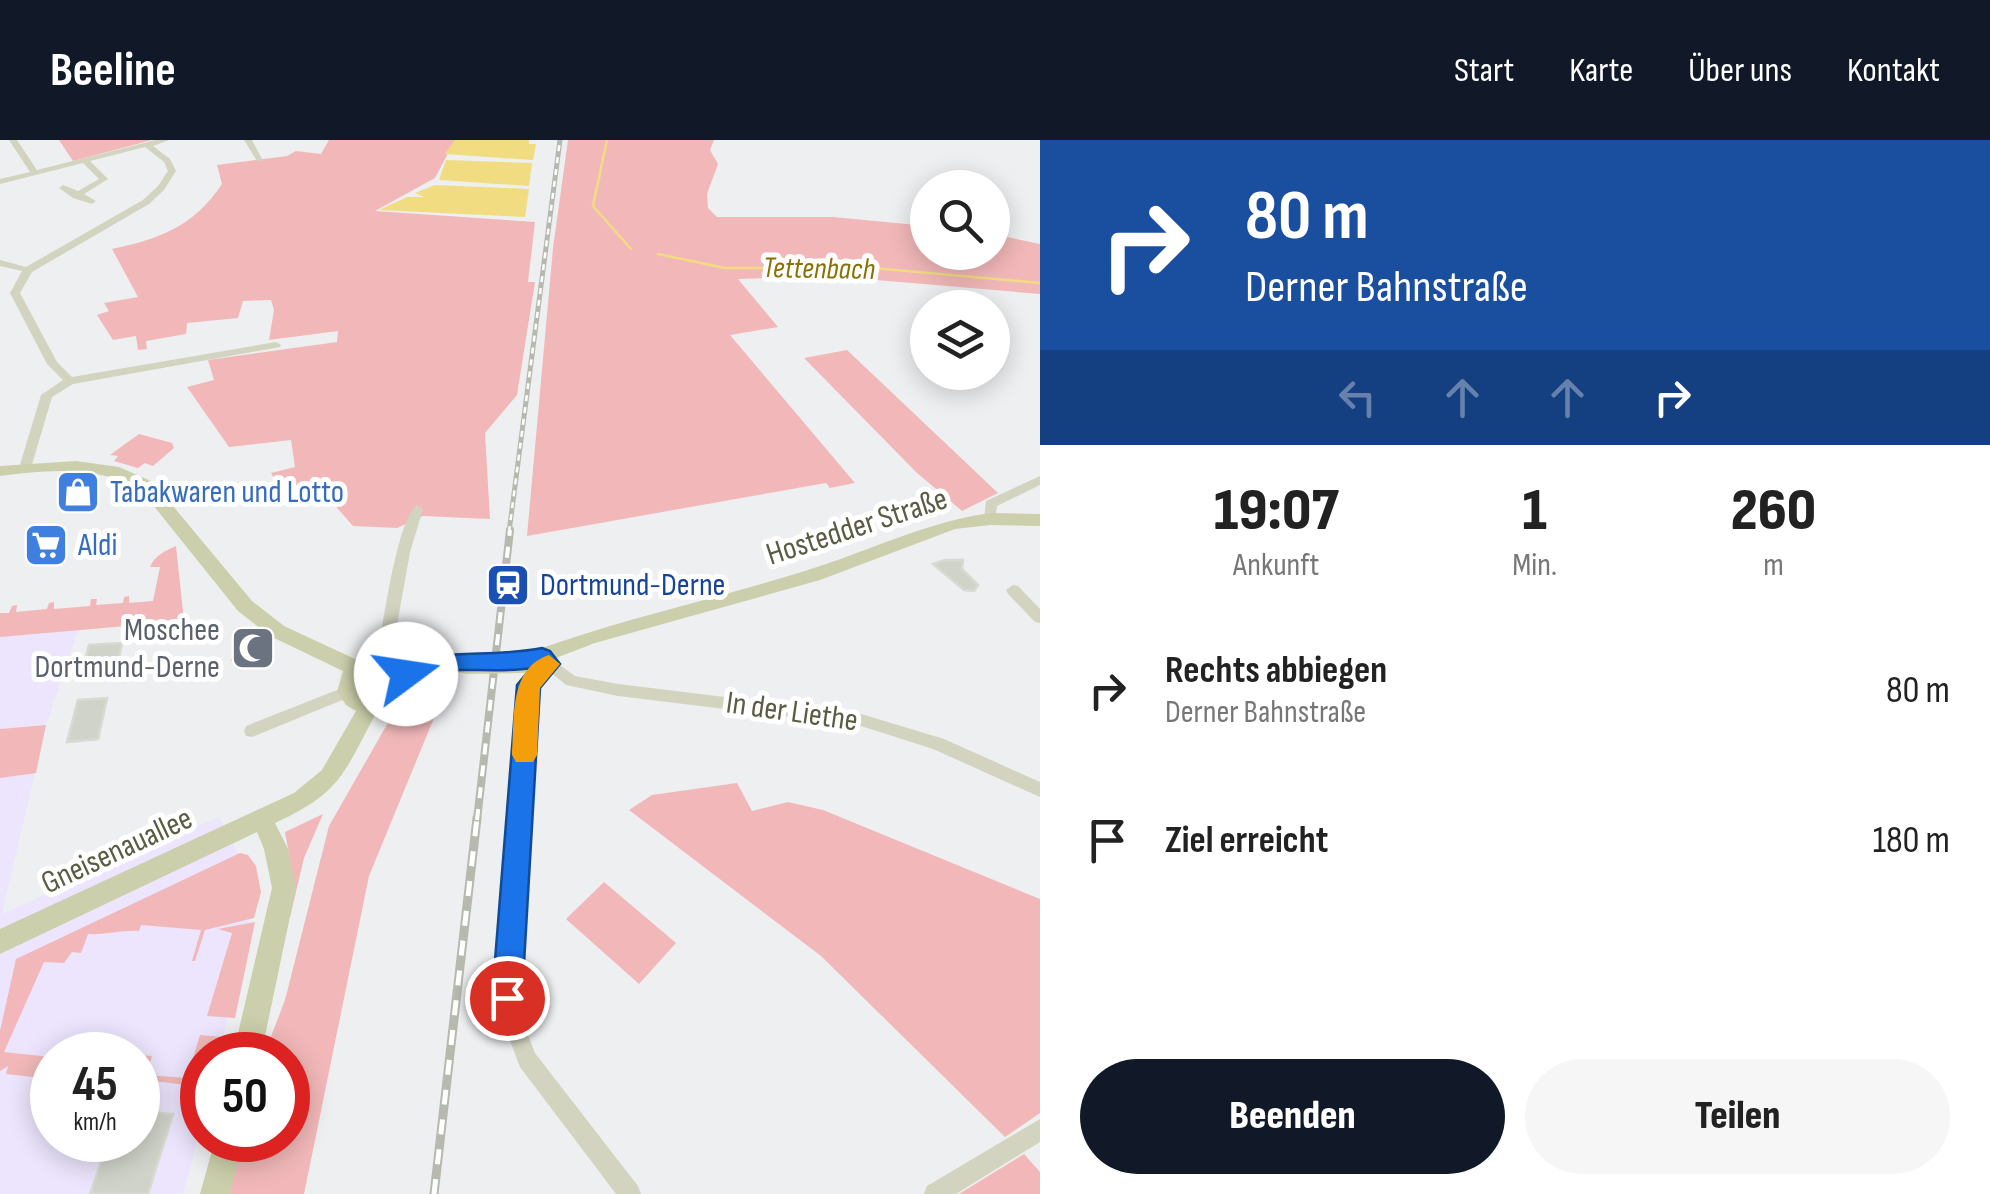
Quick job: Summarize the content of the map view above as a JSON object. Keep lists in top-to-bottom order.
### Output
{
  "streets": {
    "main road": ["Hostedder Straße", "Gneisenauallee"],
    "street": ["In der Liethe"]
  },
  "crossings": [
    ["Hostedder Straße", "In der Liethe"],
    ["Hostedder Straße", "Gneisenauallee"]
  ],
  "water": ["Tettenbach"],
  "places": {
    "shop": ["Tabakwaren und Lotto"],
    "supermarket": ["Aldi"],
    "station": ["Dortmund-Derne"],
    "mosque": ["Moschee Dortmund-Derne"]
  },
  "page": {
    "header": "Beeline",
    "nav": [
      "Start",
      "Karte",
      "Über uns",
      "Kontakt"
    ],
    "turn": ["80 m", "Derner Bahnstraße"],
    "eta": [
      "19:07",
      "Ankunft",
      "1",
      "Min.",
      "260",
      "m"
    ],
    "list": [
      {
        "name": "Rechts abbiegen",
        "note": "Derner Bahnstraße",
        "value": "80 m"
      },
      {
        "name": "Ziel erreicht",
        "value": "180 m"
      }
    ],
    "speed": "45 km/h",
    "limit": "50",
    "buttons": ["Beenden", "Teilen"]
  }
}
